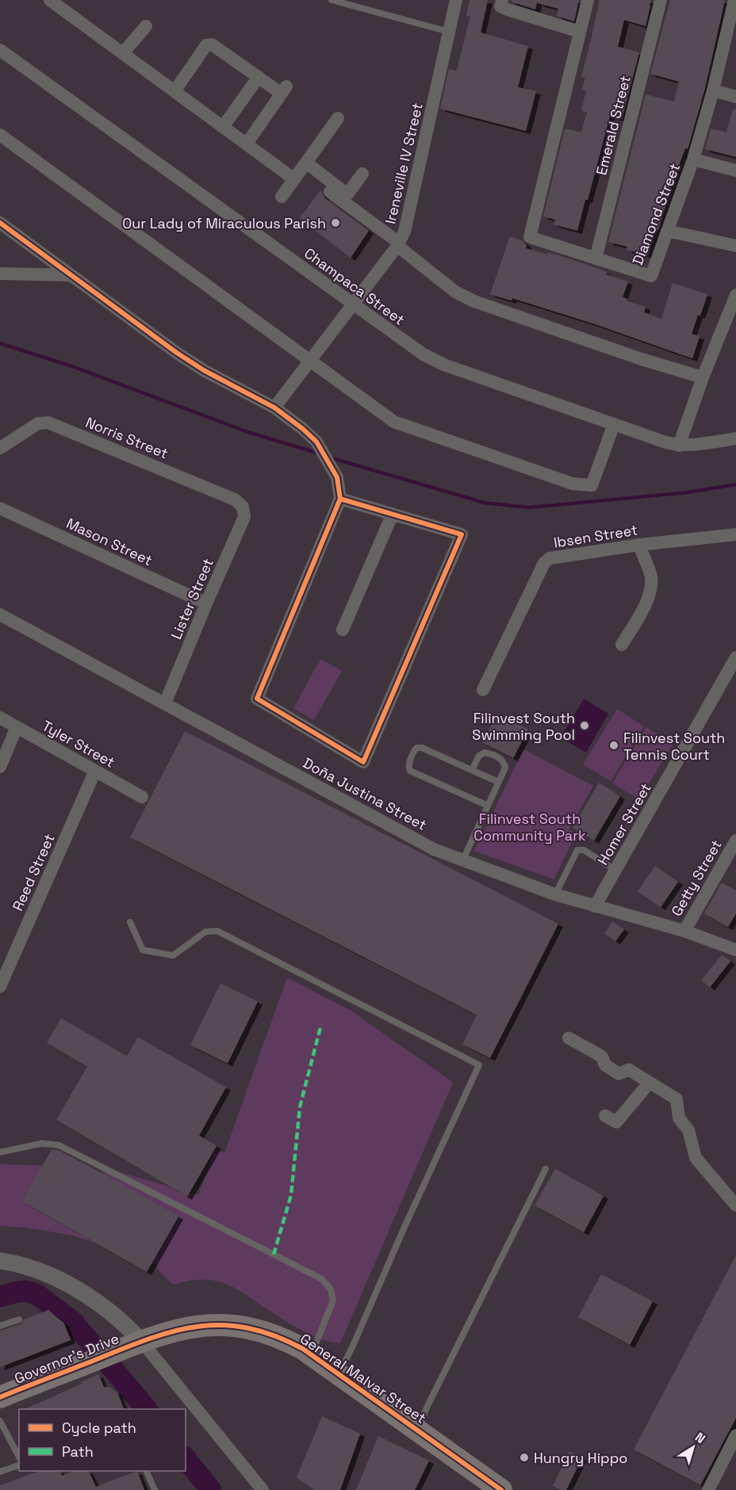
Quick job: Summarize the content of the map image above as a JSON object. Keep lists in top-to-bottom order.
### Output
{
  "streets": {
    "highway": ["Governor's Drive", "General Malvar Street"],
    "street": [
      "Emerald Street",
      "Ireneville IV Street",
      "Diamond Street",
      "Champaca Street",
      "Norris Street",
      "Ibsen Street",
      "Mason Street",
      "Lister Street",
      "Tyler Street",
      "Doña Justina Street",
      "Homer Street",
      "Reed Street",
      "Getty Street"
    ]
  },
  "crossings": [
    ["Emerald Street", "Diamond Street"],
    ["Ireneville IV Street", "Champaca Street"],
    ["Norris Street", "Lister Street"],
    ["Mason Street", "Lister Street"],
    ["Lister Street", "Doña Justina Street"],
    ["Tyler Street", "Reed Street"],
    ["Doña Justina Street", "Homer Street"],
    ["Doña Justina Street", "Getty Street"],
    ["Governor's Drive", "General Malvar Street"]
  ],
  "parks": ["Filinvest South Community Park"],
  "places": [
    "Our Lady of Miraculous Parish",
    "Filinvest South Swimming Pool",
    "Filinvest South Tennis Court",
    "Hungry Hippo"
  ],
  "legend": ["Cycle path", "Path"],
  "north": "top right"
}
